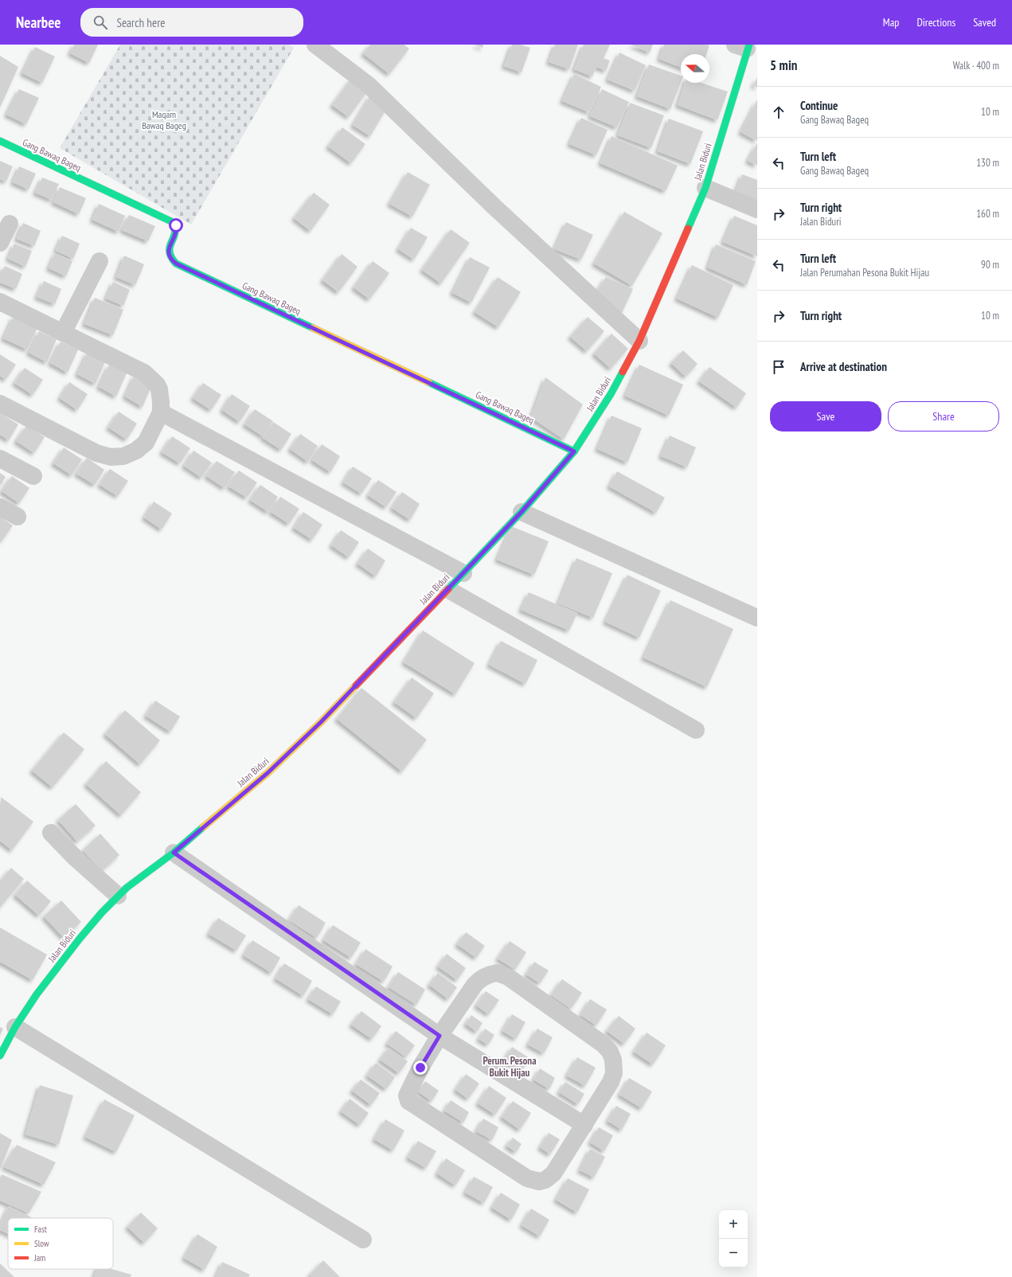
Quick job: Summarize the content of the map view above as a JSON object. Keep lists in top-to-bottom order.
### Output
{
  "streets": {
    "street": ["Gang Bawaq Bageq", "Jalan Biduri"]
  },
  "crossings": [
    ["Gang Bawaq Bageq", "Jalan Biduri"]
  ],
  "districts": ["Perum. Pesona Bukit Hijau"],
  "parks": ["Maqam Bawaq Bageg"],
  "legend": ["Fast", "Slow", "Jam"],
  "north": "left",
  "page": {
    "header": "Nearbee",
    "search": "Search here",
    "nav": ["Map", "Directions", "Saved"],
    "heading": ["5 min", "Walk · 400 m"],
    "list": [
      ["Continue", "Gang Bawaq Bageq", "10 m"],
      ["Turn left", "Gang Bawaq Bageq", "130 m"],
      ["Turn right", "Jalan Biduri", "160 m"],
      ["Turn left", "Jalan Perumahan Pesona Bukit Hijau", "90 m"],
      ["Turn right", "10 m"],
      "Arrive at destination"
    ],
    "buttons": ["Save", "Share"],
    "map_buttons": ["+", "−"]
  }
}
